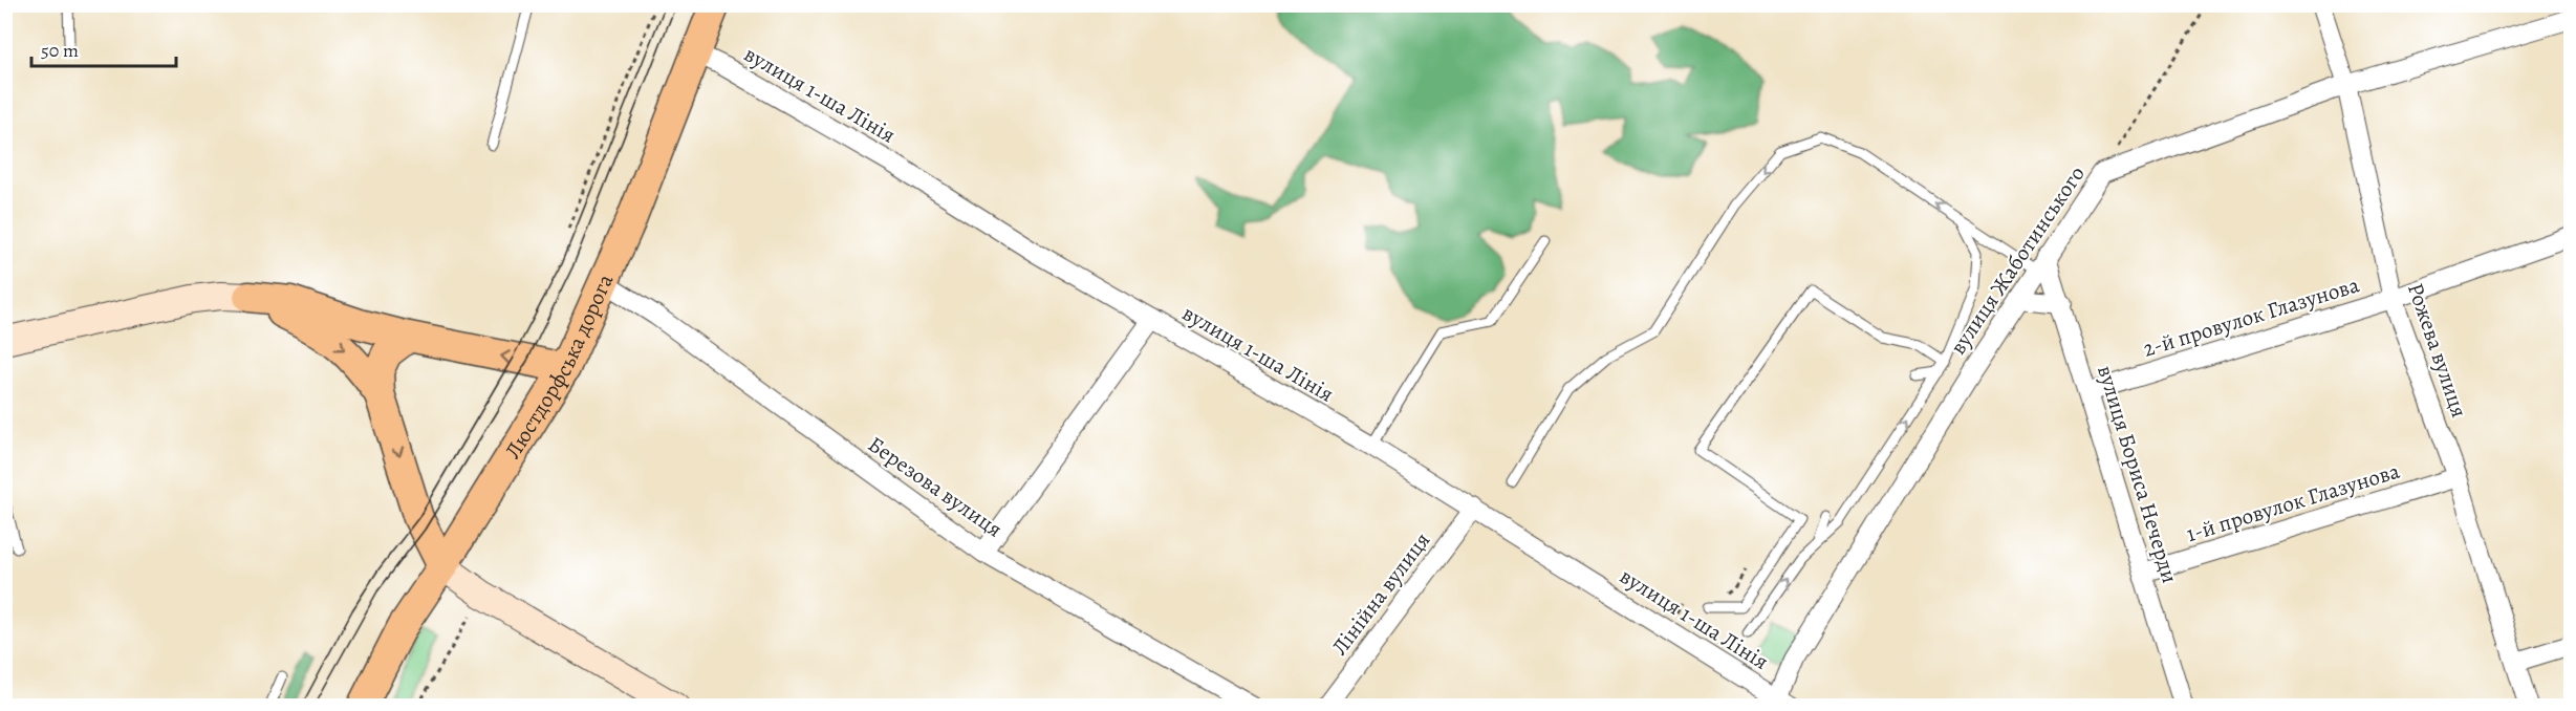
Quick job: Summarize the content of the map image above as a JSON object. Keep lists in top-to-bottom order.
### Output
{
  "streets": {
    "main road": ["Люстдорфська дорога"],
    "street": [
      "вулиця 1-ша Лінія",
      "вулиця Жаботинського",
      "2-й провулок Глазунова",
      "Рожева вулиця",
      "вулиця Бориса Нечерди",
      "Березова вулиця",
      "1-й провулок Глазунова",
      "Лінійна вулиця"
    ]
  },
  "crossings": [
    ["вулиця 1-ша Лінія", "вулиця Жаботинського"],
    ["вулиця 1-ша Лінія", "Люстдорфська дорога"],
    ["вулиця 1-ша Лінія", "Лінійна вулиця"],
    ["вулиця Жаботинського", "Рожева вулиця"],
    ["вулиця Жаботинського", "вулиця Бориса Нечерди"],
    ["2-й провулок Глазунова", "Рожева вулиця"],
    ["2-й провулок Глазунова", "вулиця Бориса Нечерди"],
    ["Рожева вулиця", "1-й провулок Глазунова"],
    ["Люстдорфська дорога", "Березова вулиця"],
    ["вулиця Бориса Нечерди", "1-й провулок Глазунова"]
  ],
  "scale_bar": "50 m"
}
